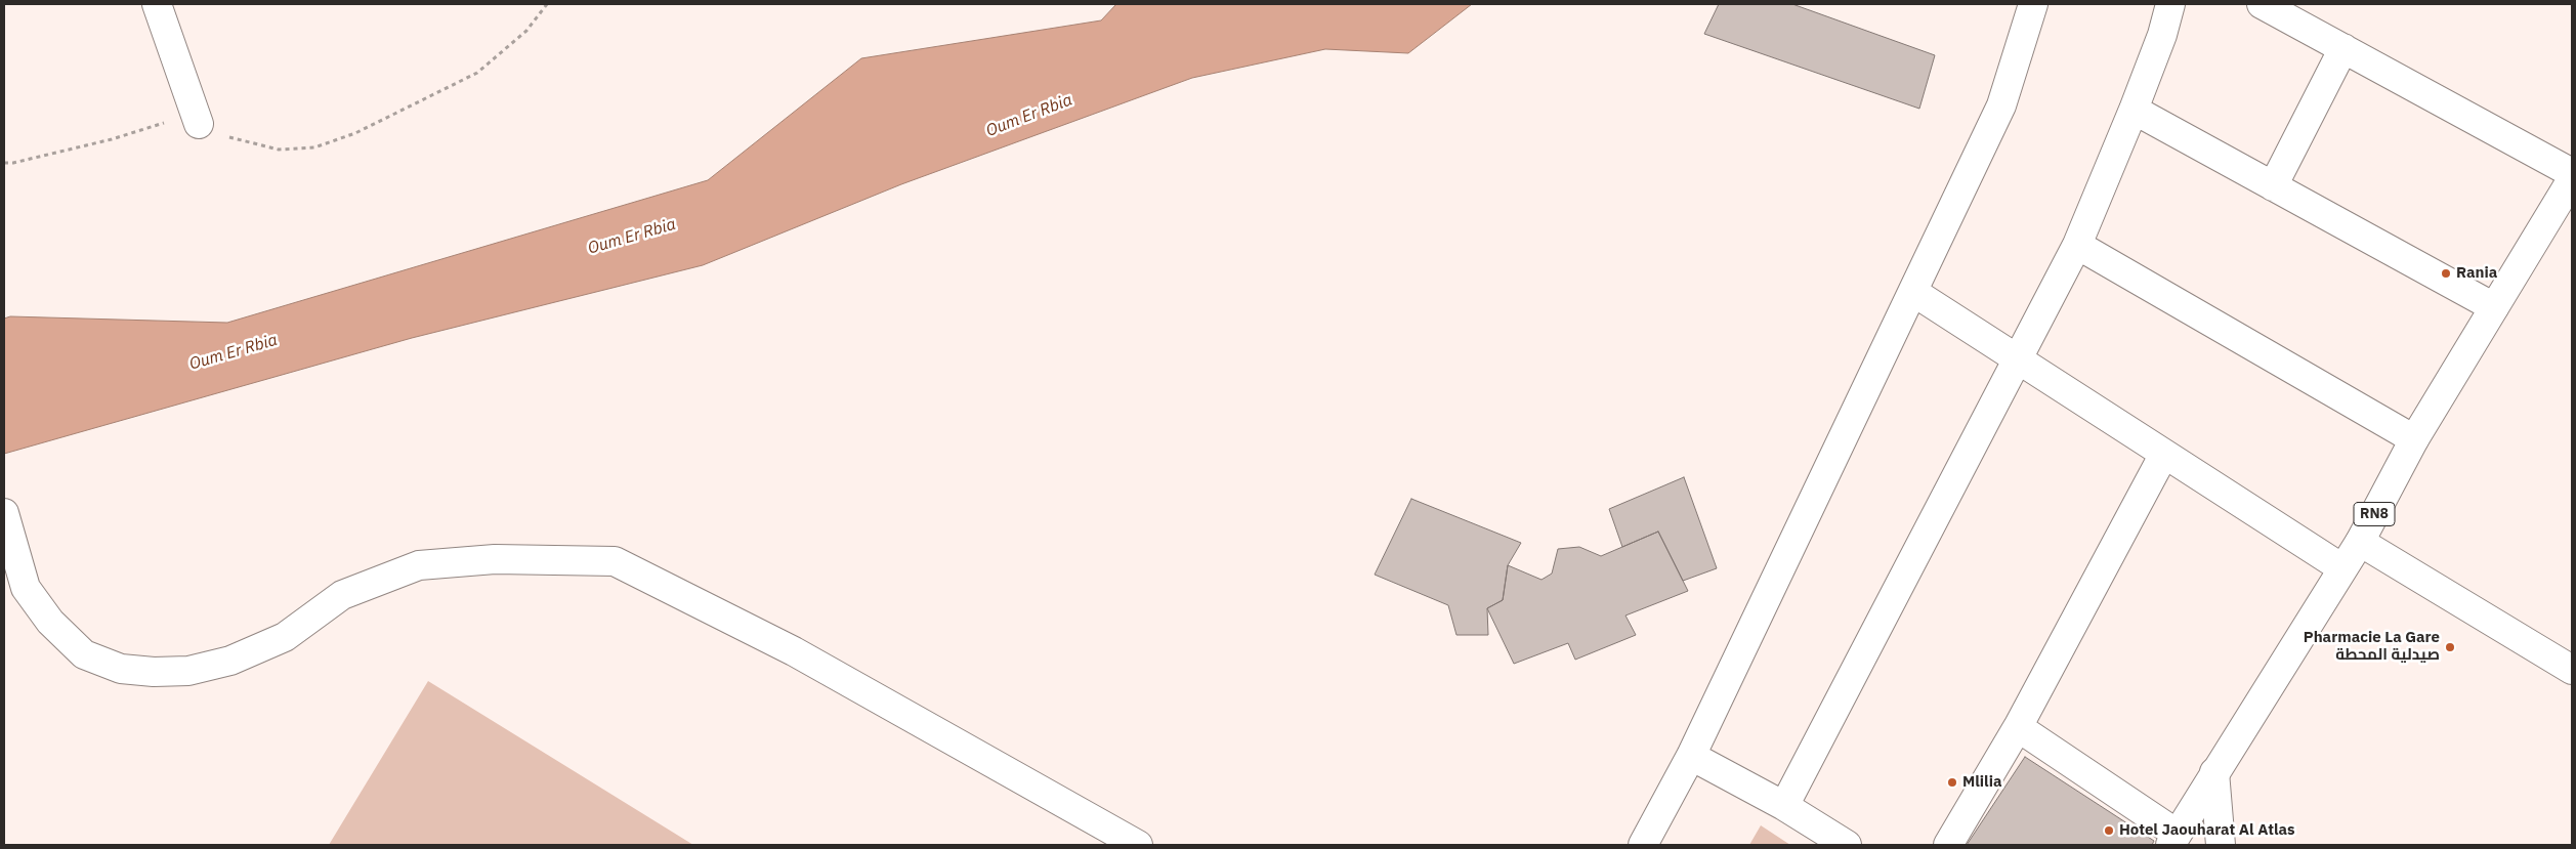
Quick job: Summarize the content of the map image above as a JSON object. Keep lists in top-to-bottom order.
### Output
{
  "streets": {
    "street": ["RN8"]
  },
  "water": ["Oum Er Rbia"],
  "places": [
    "Rania",
    "Pharmacie La Gare صيدلية المحطة",
    "Mlilia",
    "Hotel Jaouharat Al Atlas"
  ]
}
